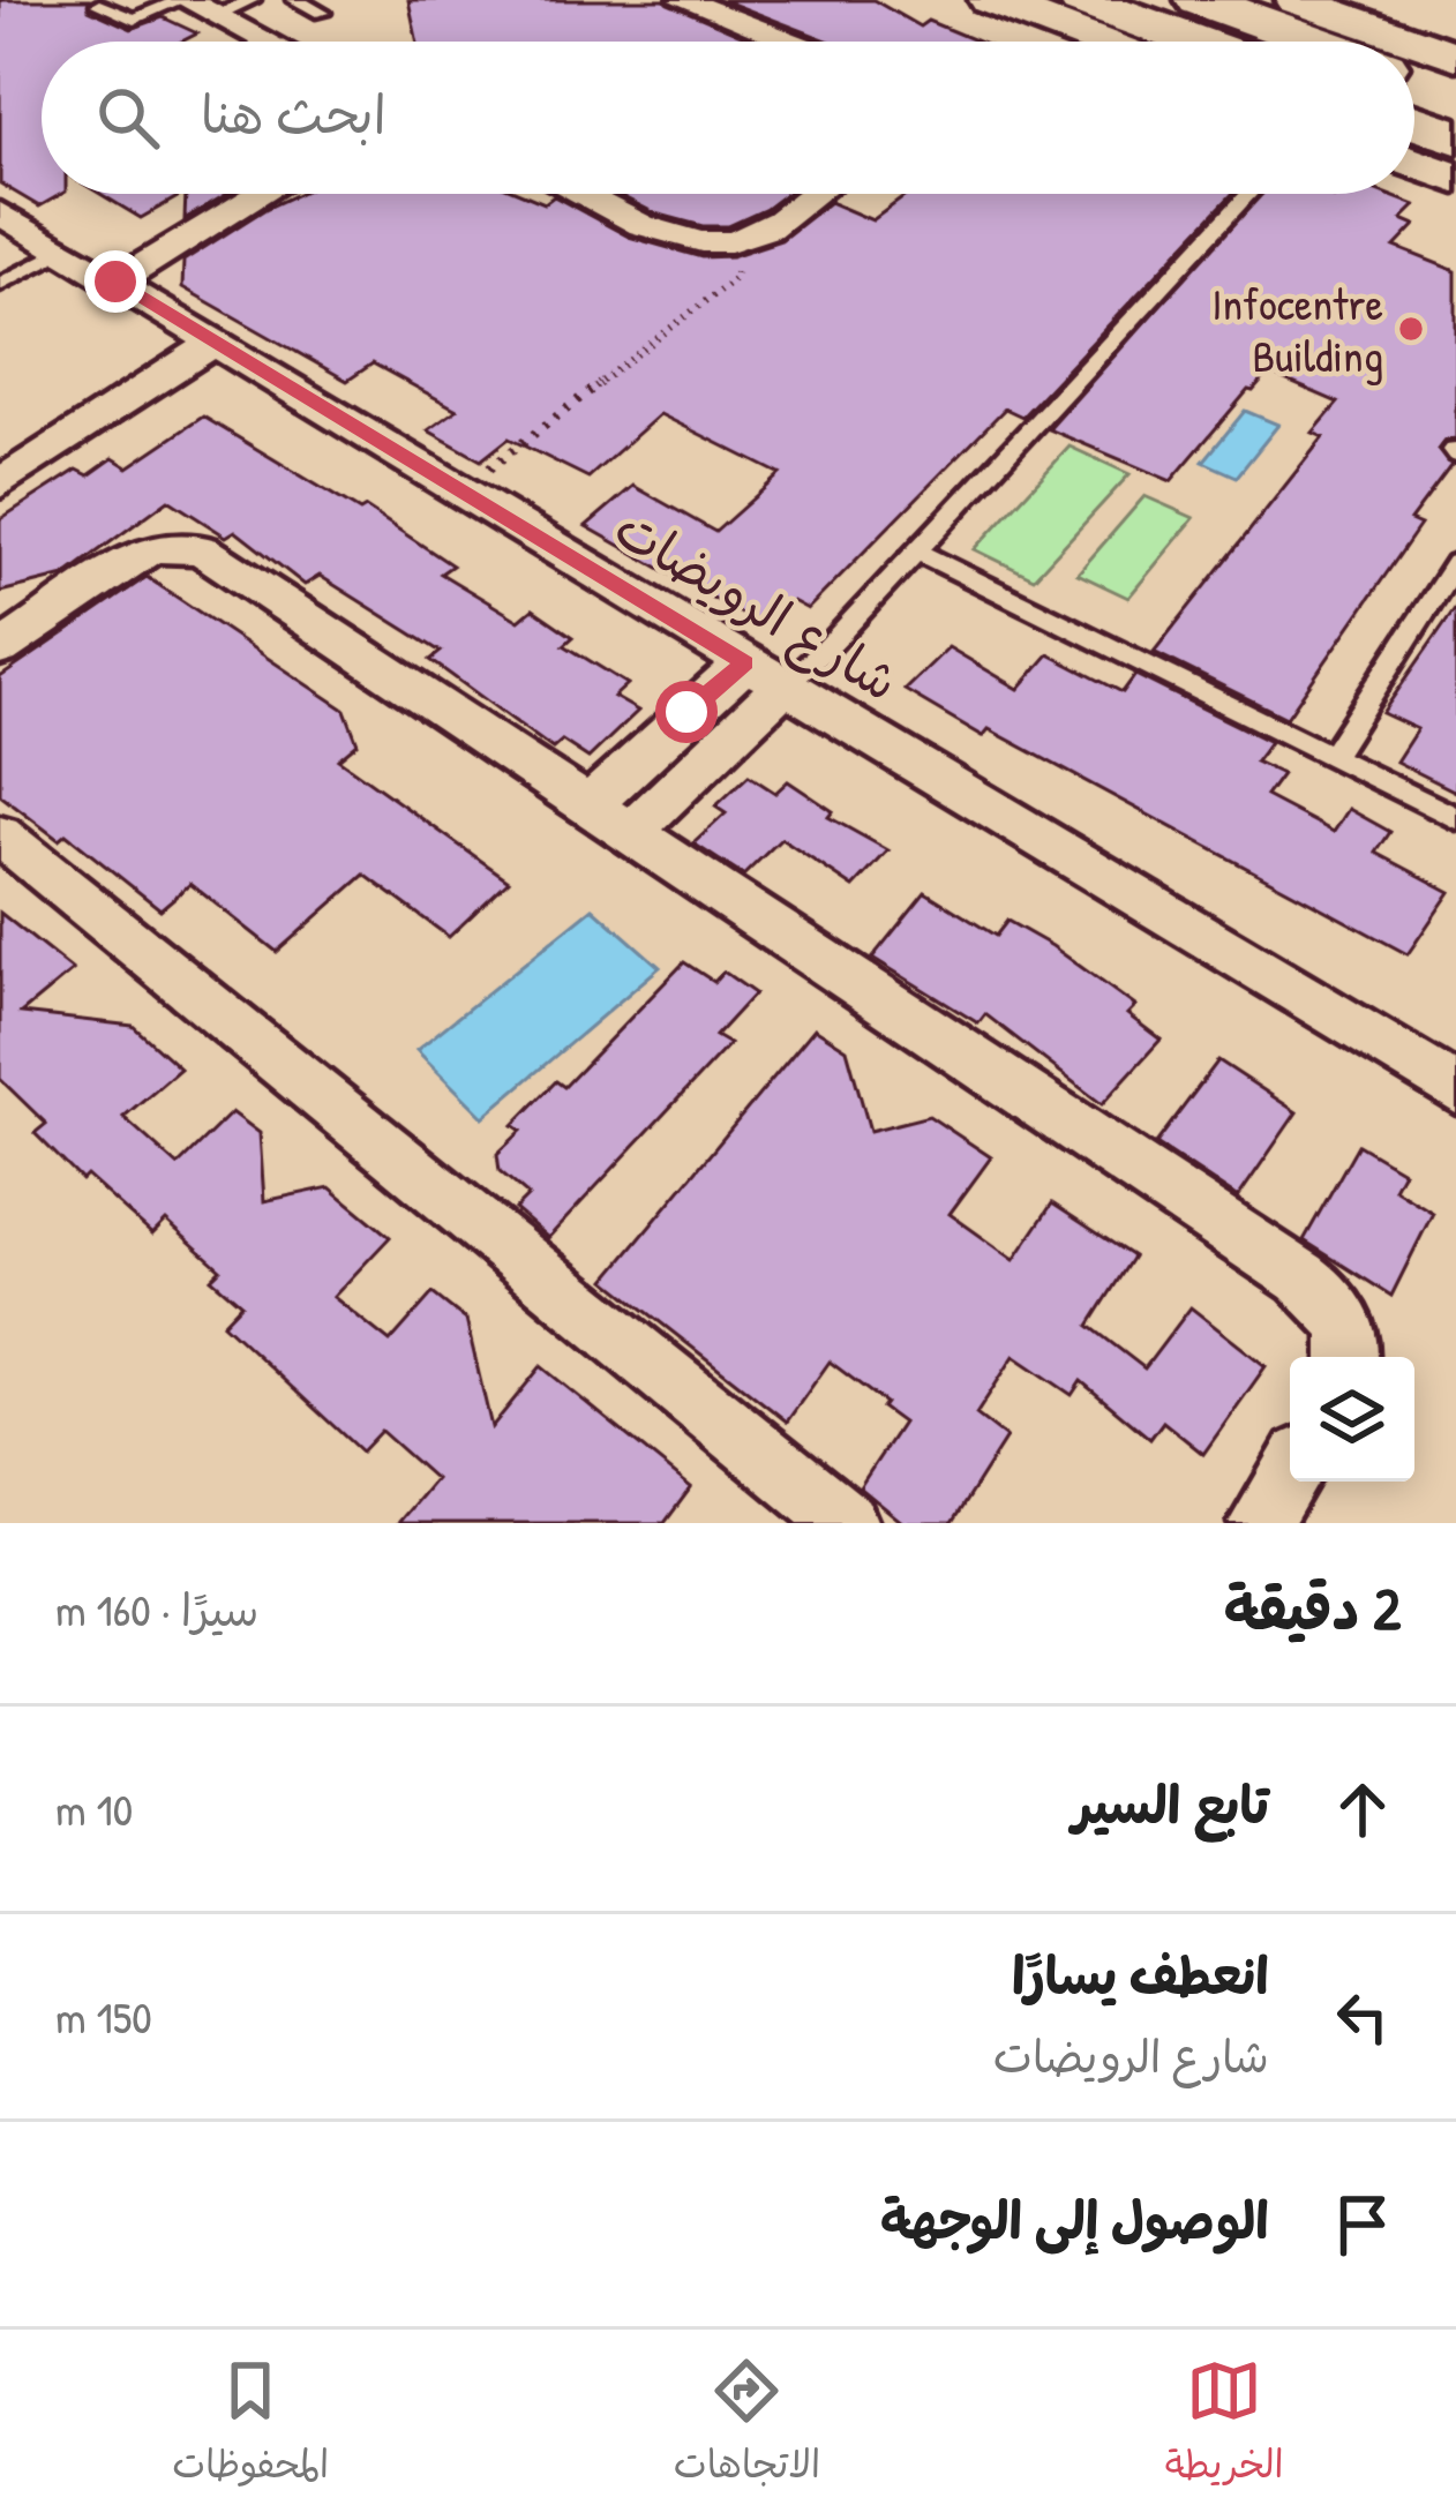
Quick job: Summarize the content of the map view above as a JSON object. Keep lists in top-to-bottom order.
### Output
{
  "streets": {
    "street": ["شارع الرويضات"]
  },
  "places": ["Infocentre Building"],
  "page": {
    "search": "ابحث هنا",
    "heading": ["2 دقيقة", "سيرًا · 160 m"],
    "list": [
      ["تابع السير", "10 m"],
      ["انعطف يسارًا", "شارع الرويضات", "150 m"],
      "الوصول إلى الوجهة"
    ],
    "nav": ["الخريطة", "الاتجاهات", "المحفوظات"]
  }
}
